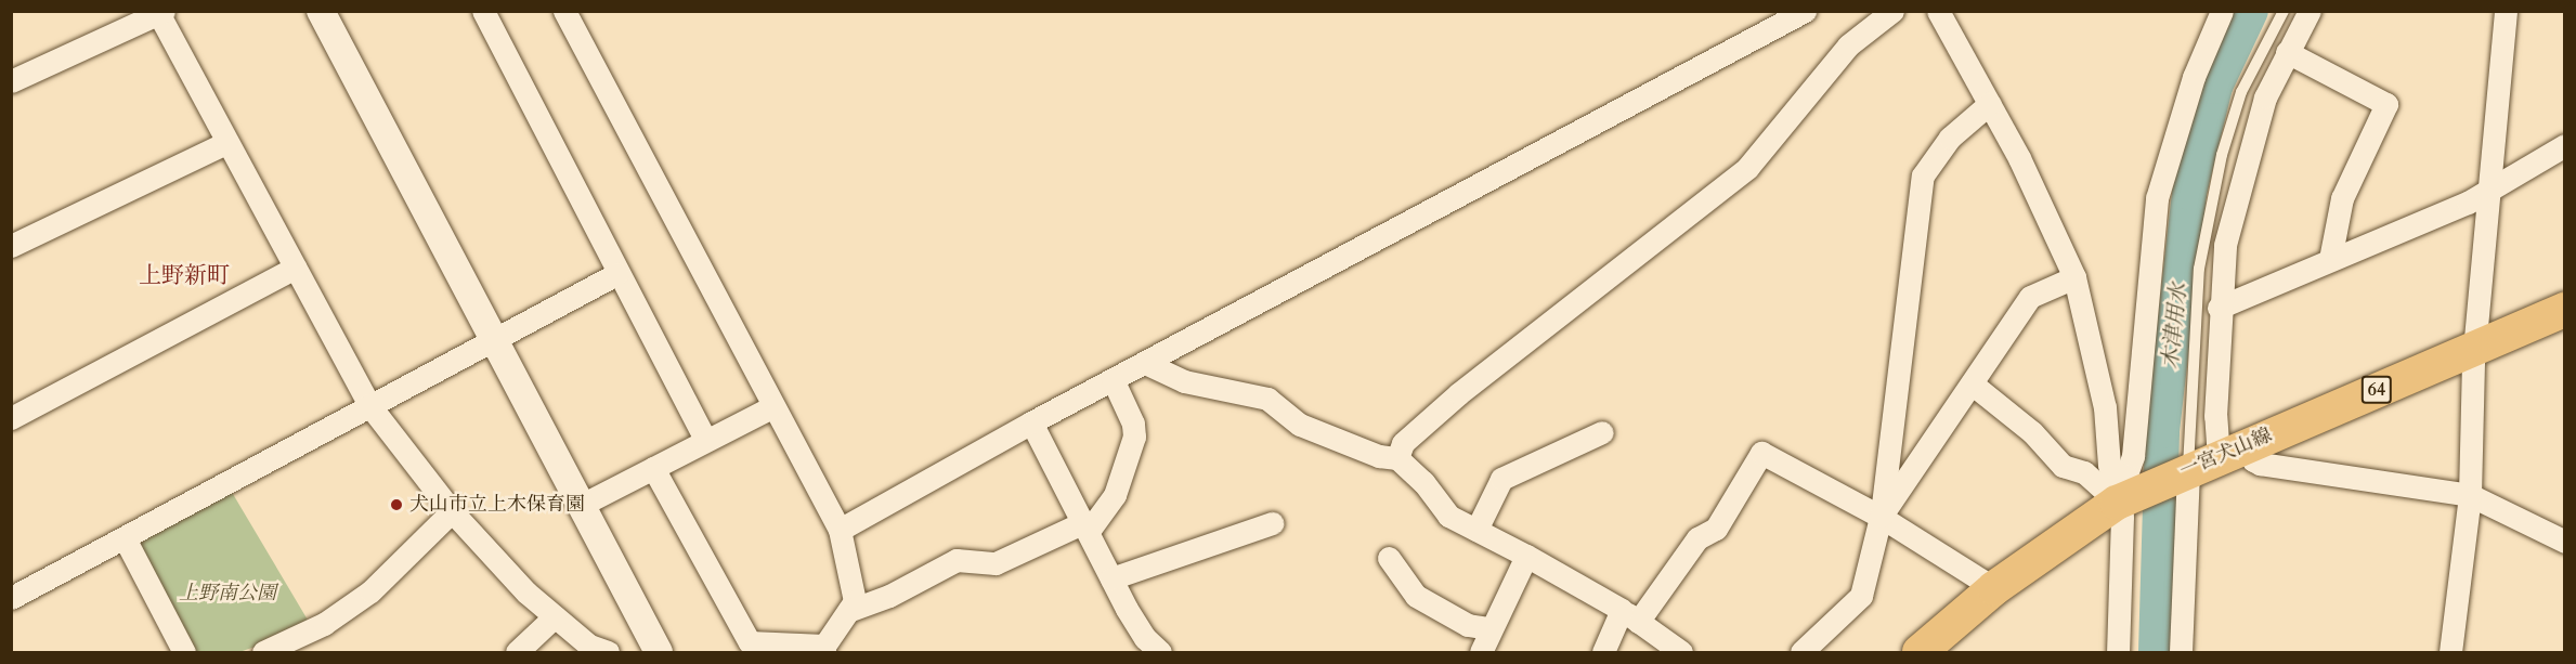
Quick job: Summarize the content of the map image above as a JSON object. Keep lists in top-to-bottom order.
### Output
{
  "streets": {
    "main road": ["64", "一宮犬山線"]
  },
  "districts": ["上野新町"],
  "water": ["木津用水"],
  "parks": ["上野南公園"],
  "places": ["犬山市立上木保育園"]
}
